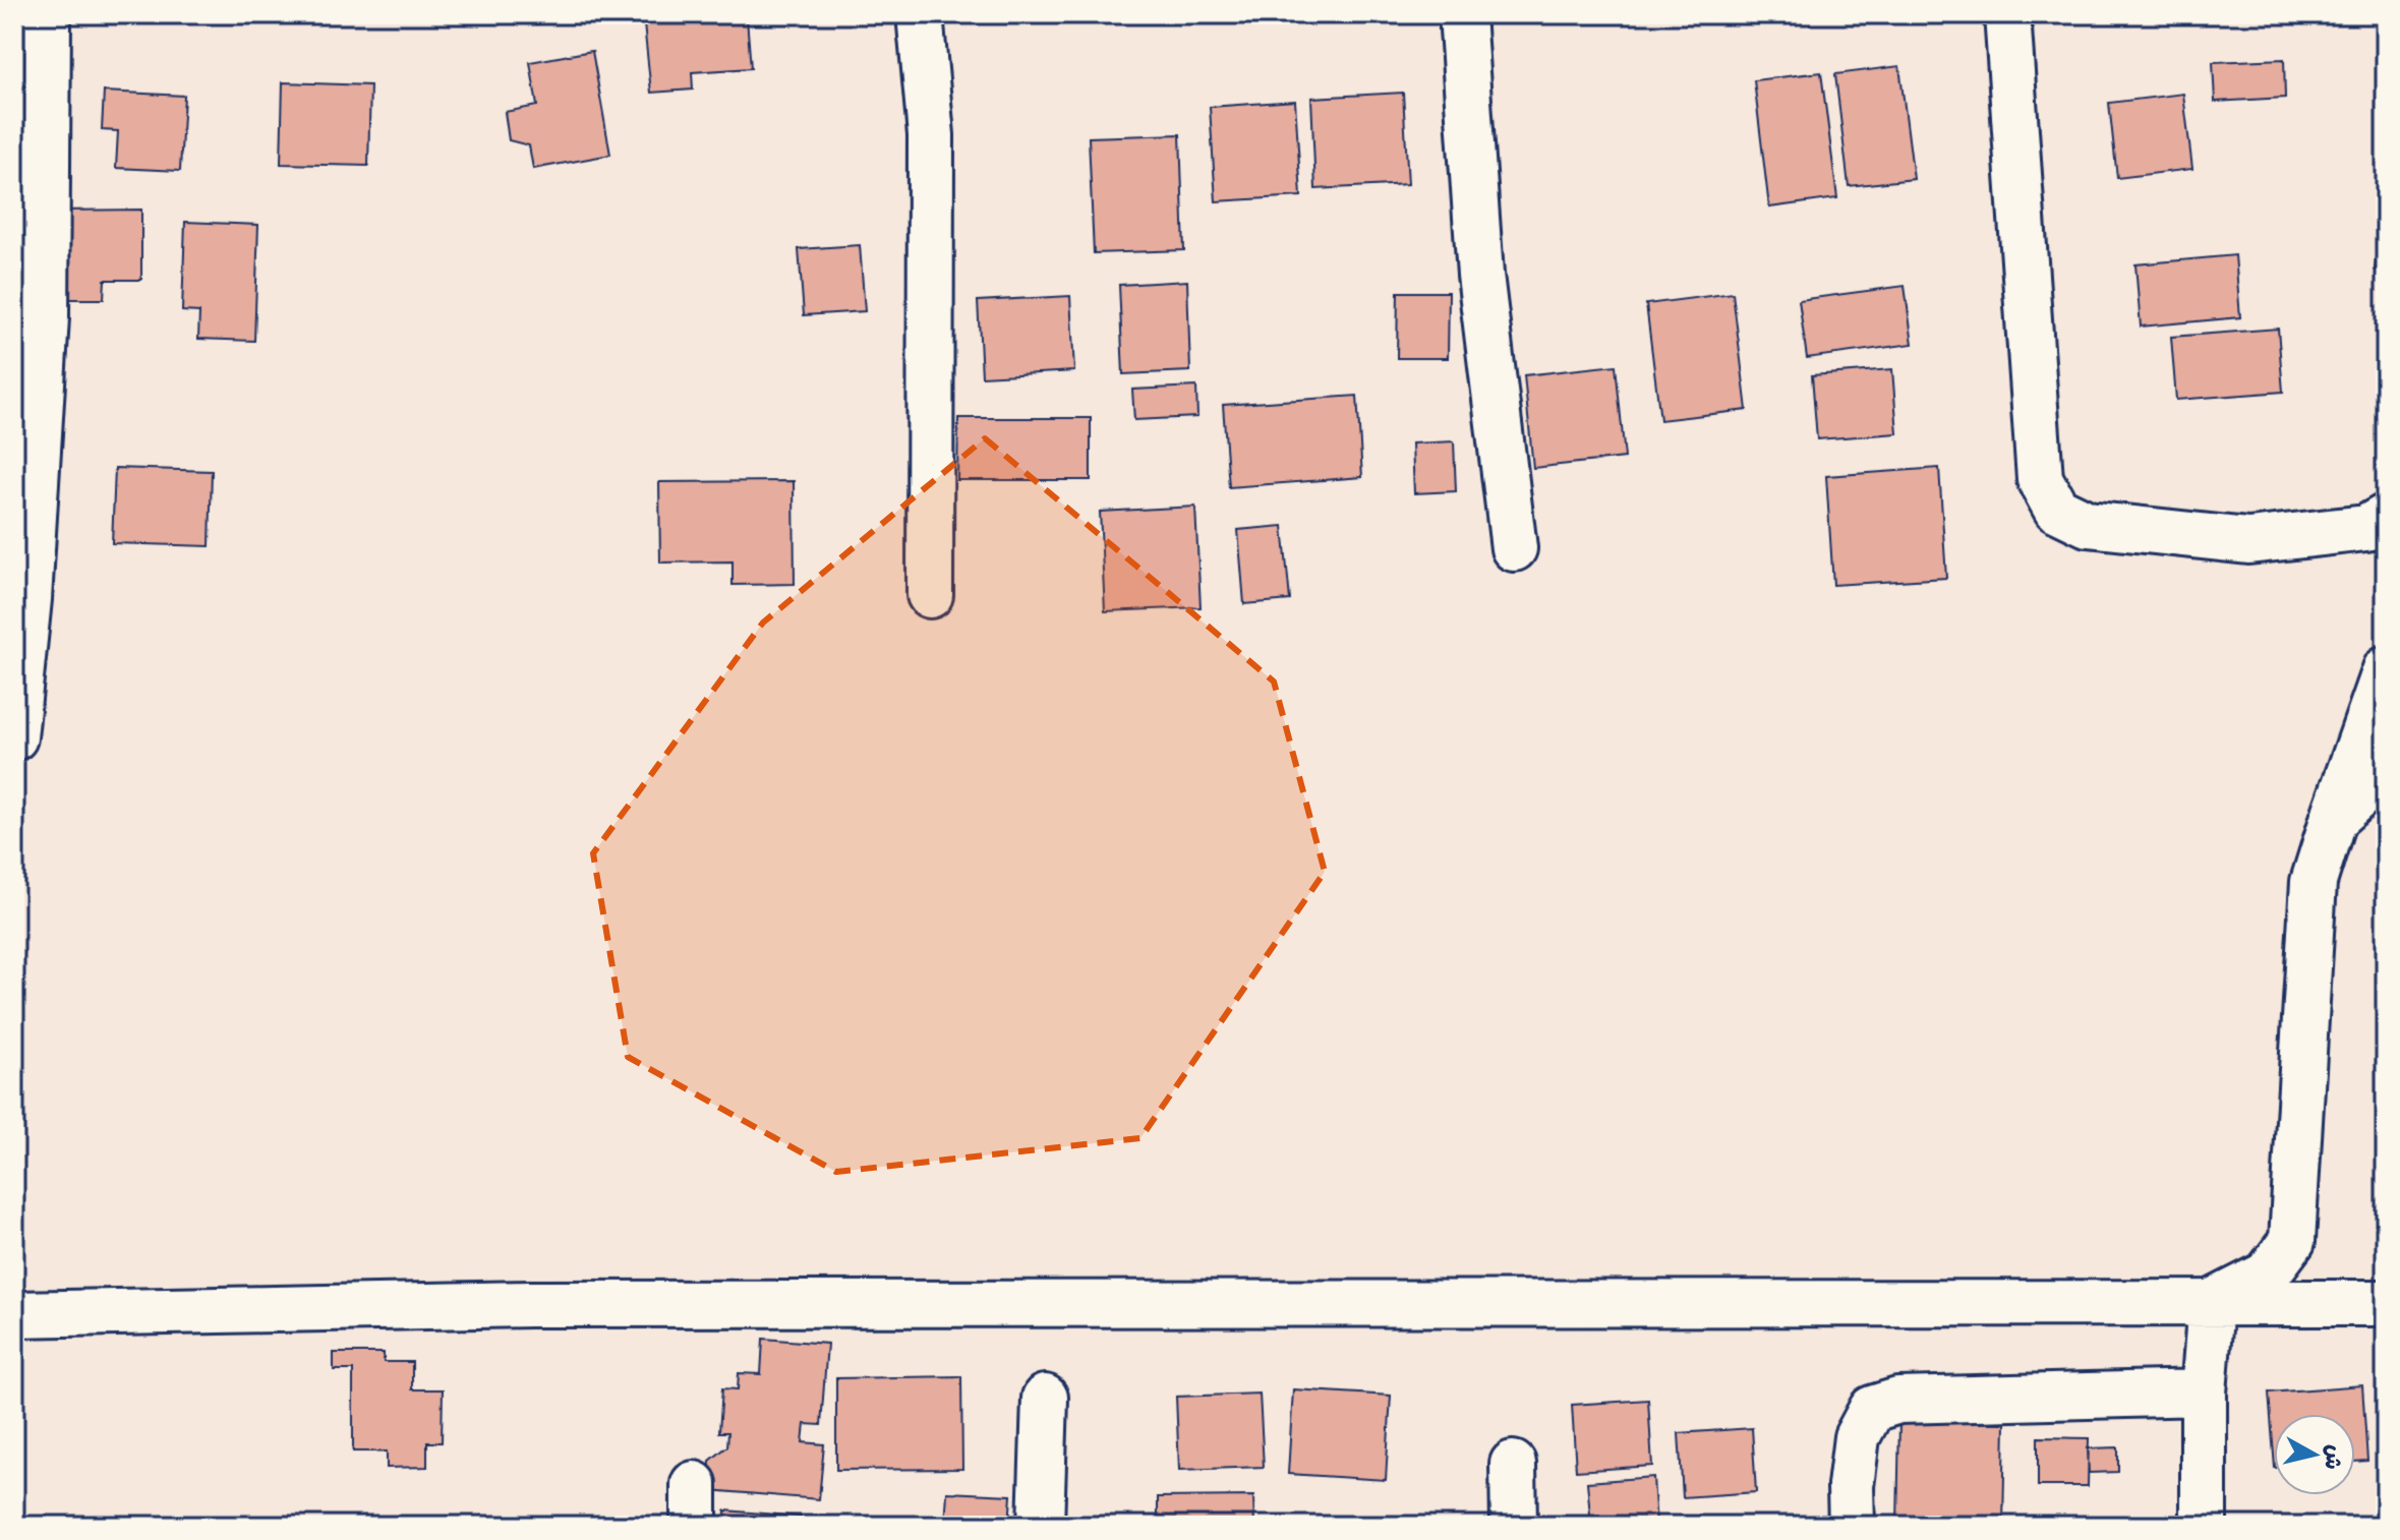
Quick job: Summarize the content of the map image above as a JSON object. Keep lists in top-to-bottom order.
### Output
{
  "north": "right"
}
